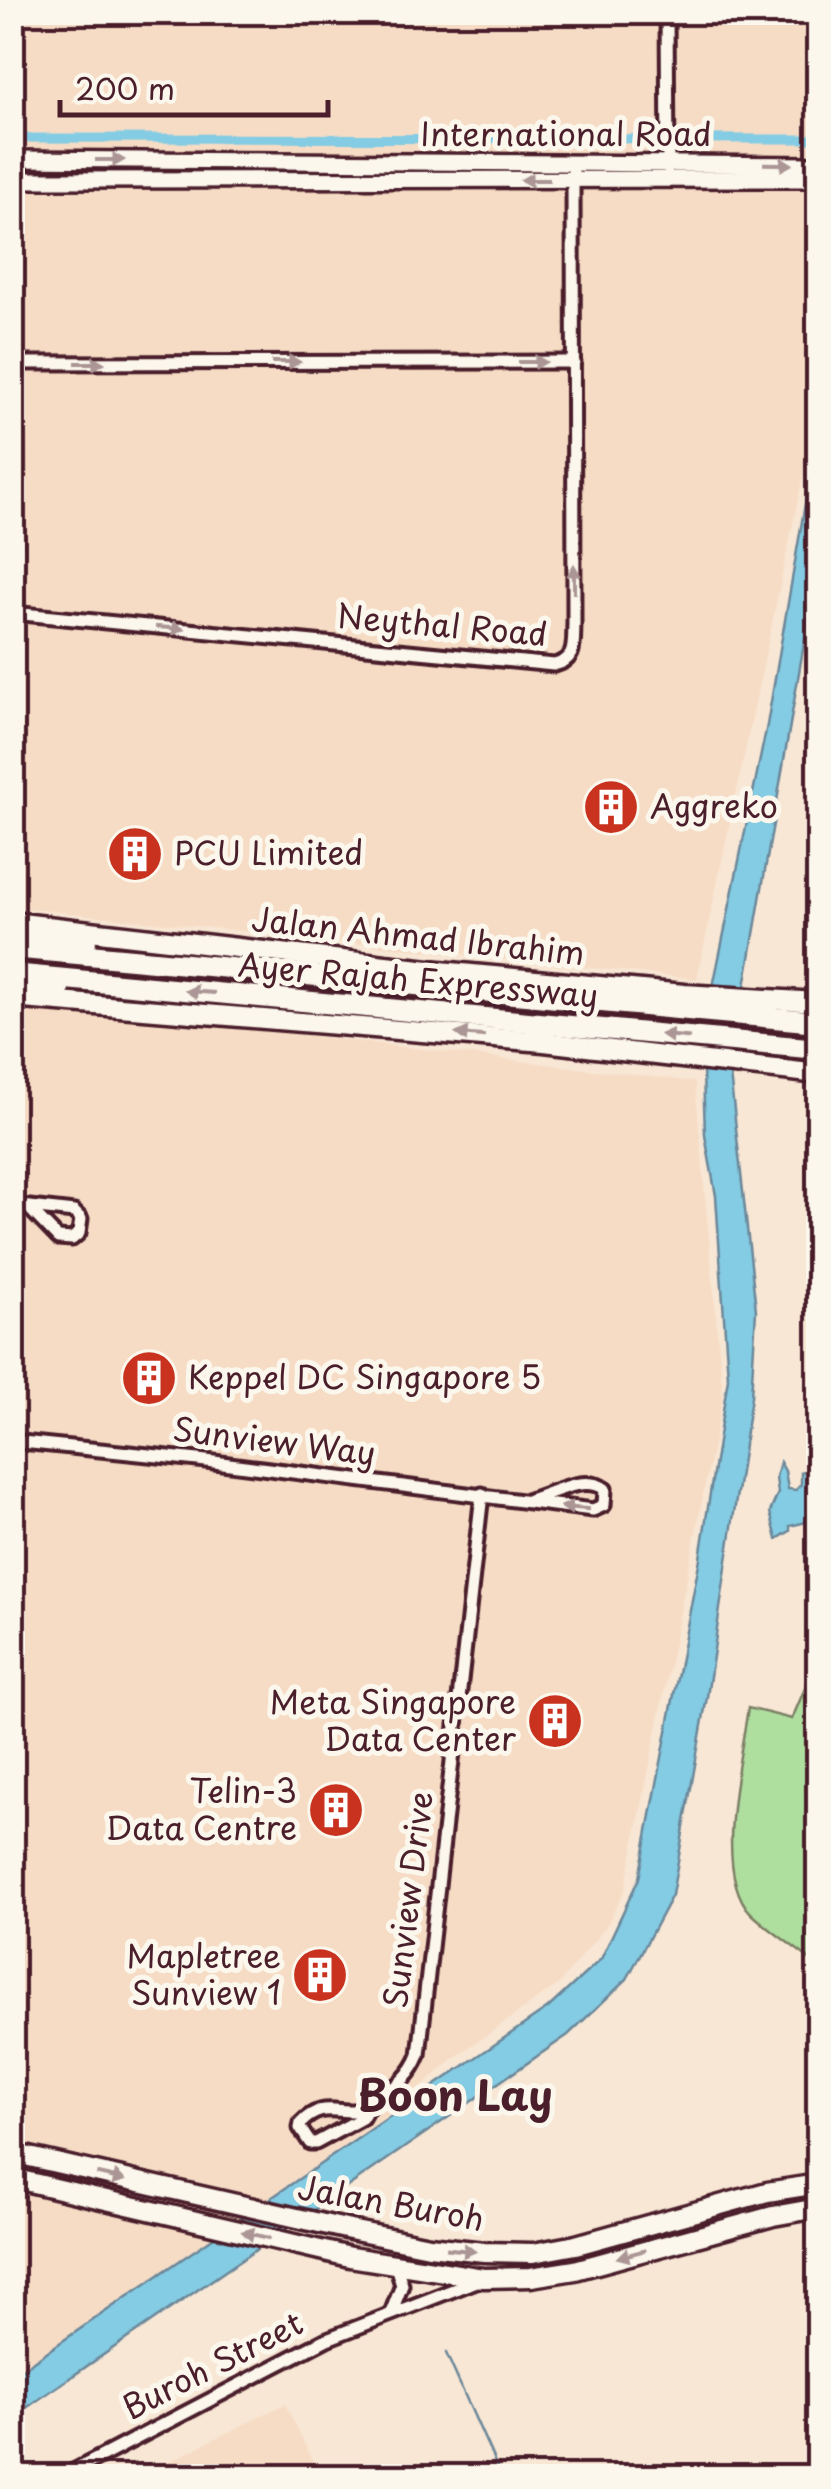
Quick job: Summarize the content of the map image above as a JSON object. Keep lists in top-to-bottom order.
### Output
{
  "streets": {
    "highway": ["Ayer Rajah Expressway"],
    "main road": ["International Road", "Jalan Ahmad Ibrahim", "Jalan Buroh"],
    "street": [
      "Neythal Road",
      "Sunview Way",
      "Sunview Drive",
      "Buroh Street"
    ]
  },
  "crossings": [
    ["International Road", "Neythal Road"],
    ["Sunview Way", "Sunview Drive"],
    ["Jalan Buroh", "Buroh Street"]
  ],
  "districts": ["Boon Lay"],
  "places": {
    "building": [
      "Aggreko",
      "PCU Limited",
      "Keppel DC Singapore 5",
      "Meta Singapore Data Center",
      "Telin-3 Data Centre",
      "Mapletree Sunview 1"
    ]
  },
  "scale_bar": "200 m"
}
